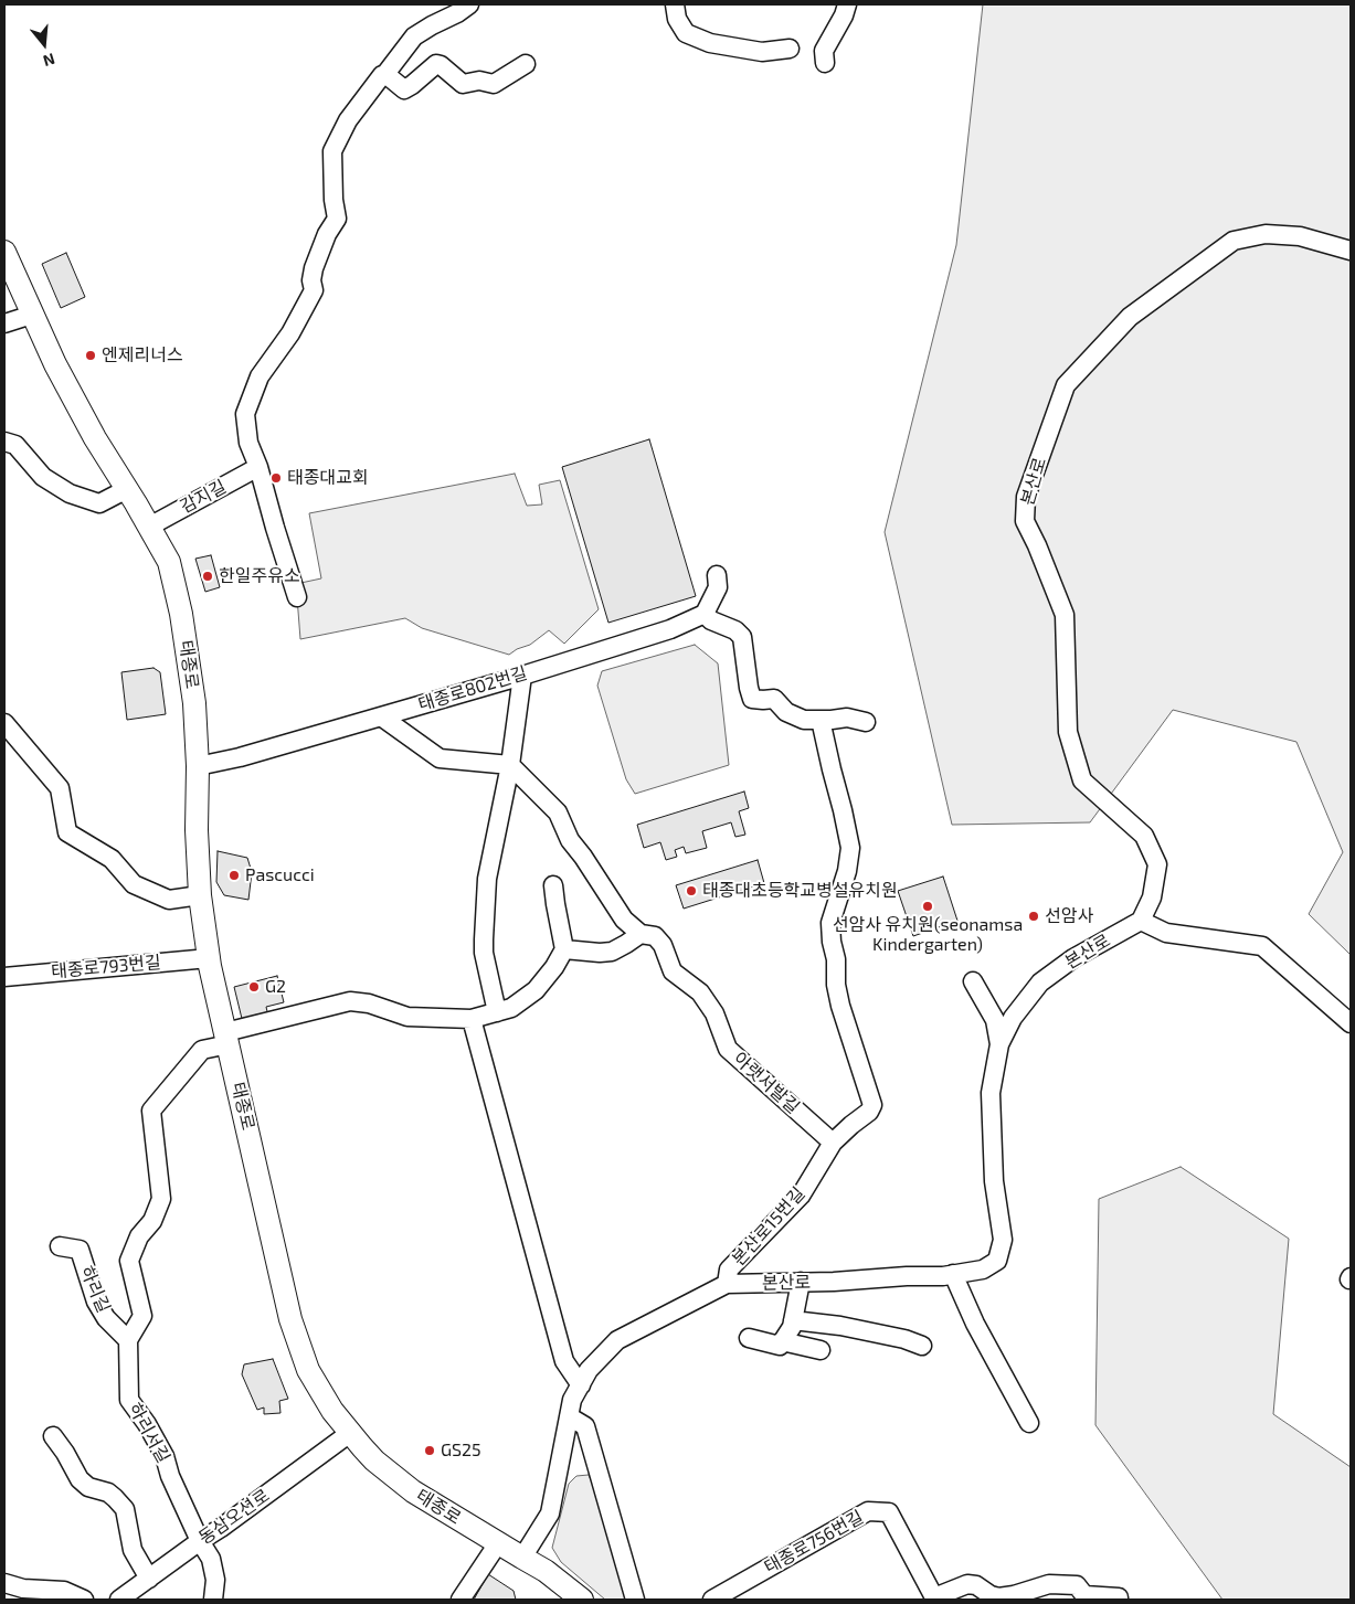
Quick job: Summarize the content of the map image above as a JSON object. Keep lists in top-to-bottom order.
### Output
{
  "streets": {
    "main road": ["태종로"],
    "street": [
      "본산로",
      "감지길",
      "태종로802번길",
      "태종로793번길",
      "아랫서발길",
      "본산로15번길",
      "하리길",
      "하리서길",
      "동삼오션로",
      "태종로756번길"
    ]
  },
  "crossings": [
    ["본산로", "태종로"],
    ["본산로", "본산로15번길"],
    ["감지길", "태종로"],
    ["태종로", "태종로802번길"],
    ["태종로", "태종로793번길"],
    ["태종로", "동삼오션로"],
    ["아랫서발길", "본산로15번길"],
    ["하리길", "하리서길"],
    ["하리서길", "동삼오션로"]
  ],
  "places": [
    "엔제리너스",
    "태종대교회",
    "한일주유소",
    "Pascucci",
    "태종대초등학교병설유치원",
    "선암사 유치원(seonamsa Kindergarten)",
    "선암사",
    "G2",
    "GS25"
  ],
  "north": "bottom"
}
